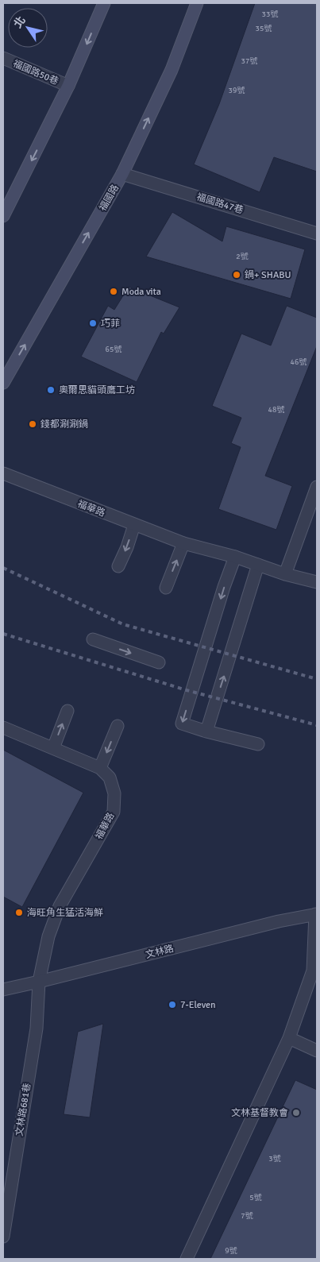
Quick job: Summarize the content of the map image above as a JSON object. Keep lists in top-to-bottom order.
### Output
{
  "streets": {
    "main road": ["福國路"],
    "street": [
      "福國路50巷",
      "福國路47巷",
      "福華路",
      "文林路",
      "文林路681巷"
    ]
  },
  "crossings": [
    ["福國路", "福國路47巷"],
    ["福華路", "文林路"],
    ["福華路", "文林路681巷"],
    ["文林路", "文林路681巷"]
  ],
  "places": [
    "鍋+ SHABU",
    "Moda vita",
    "巧菲",
    "奧爾思貓頭鷹工坊",
    "錢都涮涮鍋",
    "海旺角生猛活海鮮",
    "7-Eleven",
    "文林基督教會"
  ],
  "house_numbers": [
    "33號",
    "35號",
    "37號",
    "39號",
    "2號",
    "65號",
    "46號",
    "48號",
    "3號",
    "5號",
    "7號",
    "9號"
  ],
  "north": "top left"
}
